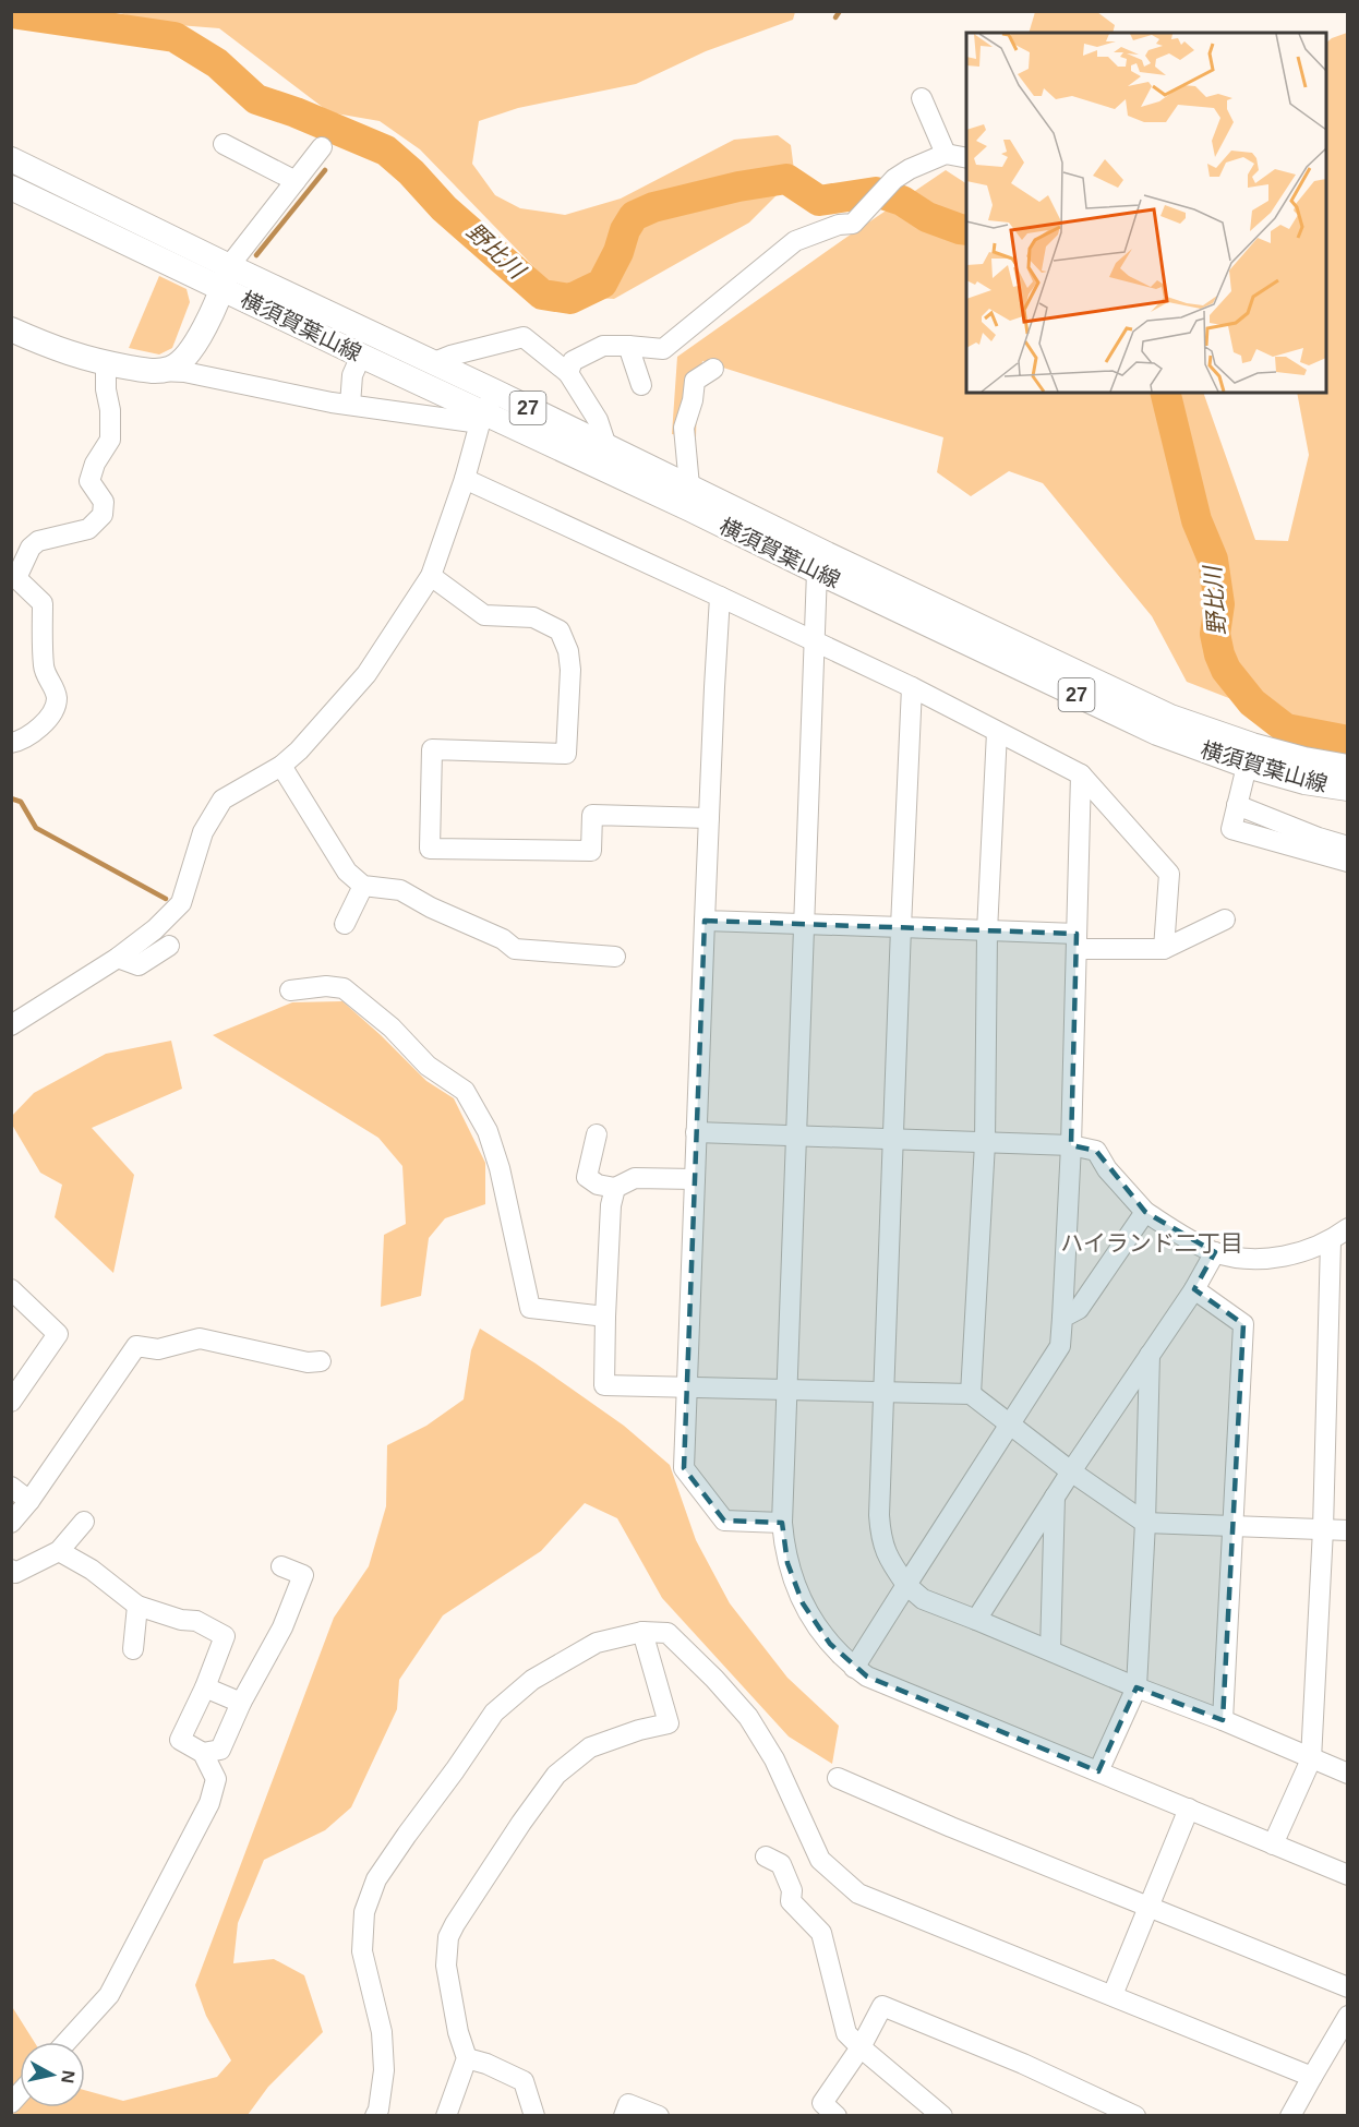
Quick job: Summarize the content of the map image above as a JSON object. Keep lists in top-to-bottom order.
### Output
{
  "streets": {
    "main road": ["横須賀葉山線", "27"]
  },
  "districts": ["ハイランド二丁目"],
  "water": ["野比川"],
  "north": "right"
}
